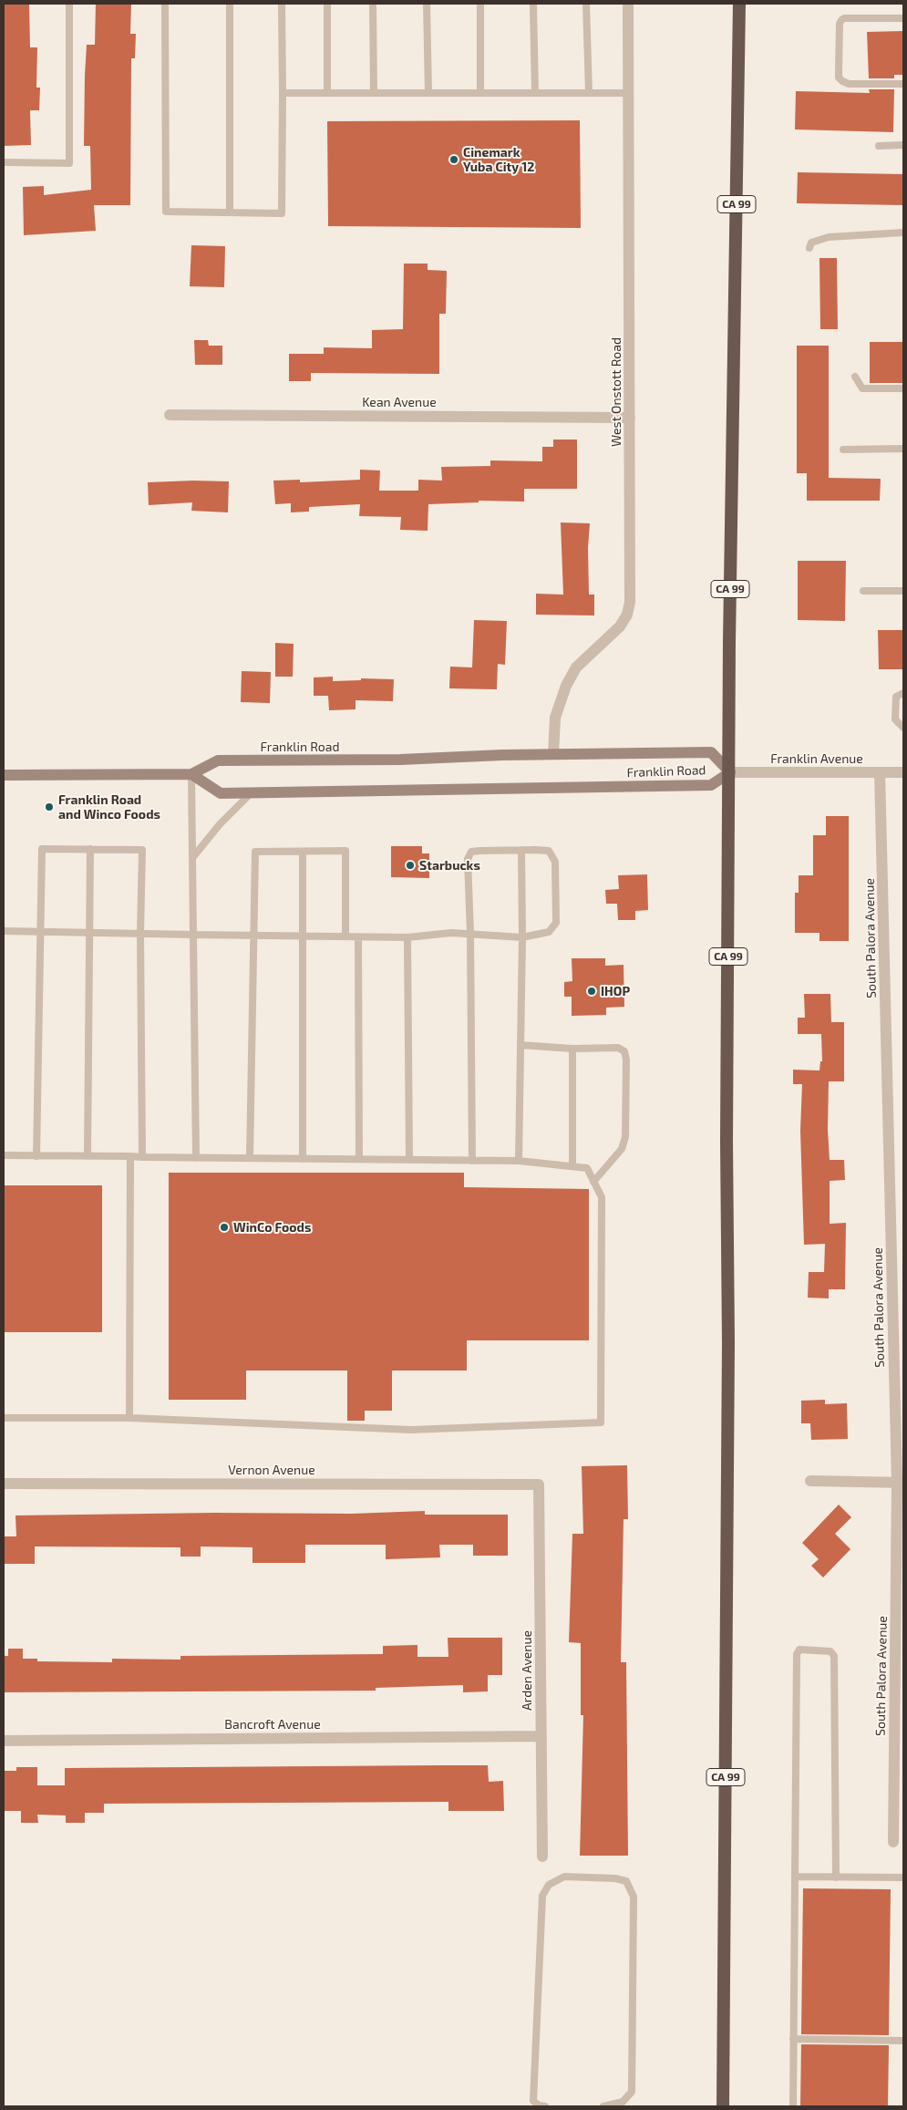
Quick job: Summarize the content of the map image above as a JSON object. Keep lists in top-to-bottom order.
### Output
{
  "streets": {
    "highway": ["CA 99"],
    "main road": ["Franklin Road"],
    "street": [
      "West Onstott Road",
      "Kean Avenue",
      "Franklin Avenue",
      "South Palora Avenue",
      "Vernon Avenue",
      "Arden Avenue",
      "Bancroft Avenue"
    ]
  },
  "crossings": [
    ["CA 99", "Franklin Road"],
    ["CA 99", "Franklin Avenue"],
    ["West Onstott Road", "Kean Avenue"],
    ["West Onstott Road", "Franklin Road"],
    ["Franklin Road", "Franklin Avenue"],
    ["Franklin Avenue", "South Palora Avenue"],
    ["Vernon Avenue", "Arden Avenue"],
    ["Arden Avenue", "Bancroft Avenue"]
  ],
  "places": [
    "Cinemark Yuba City 12",
    "Franklin Road and Winco Foods",
    "Starbucks",
    "IHOP",
    "WinCo Foods"
  ]
}
